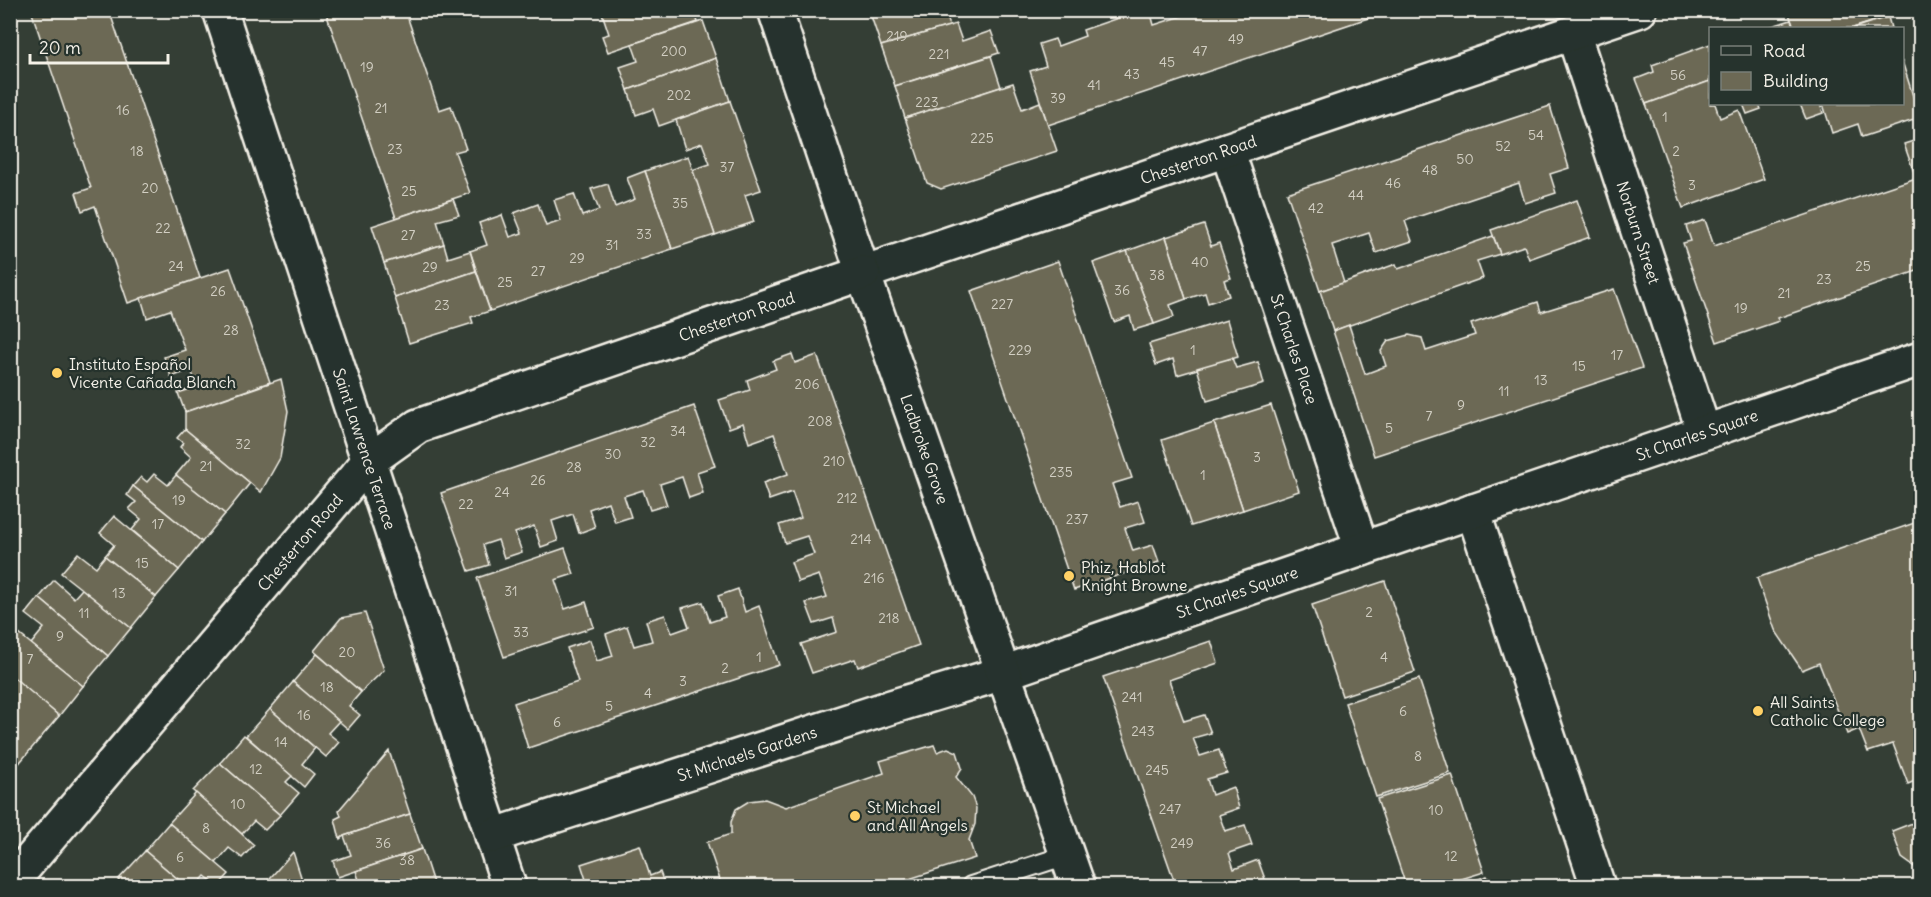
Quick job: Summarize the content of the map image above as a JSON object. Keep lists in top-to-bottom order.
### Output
{
  "streets": {
    "street": [
      "Chesterton Road",
      "Norburn Street",
      "St Charles Place",
      "St Charles Square",
      "Saint Lawrence Terrace",
      "Ladbroke Grove",
      "St Michaels Gardens"
    ]
  },
  "crossings": [
    ["Chesterton Road", "Norburn Street"],
    ["Chesterton Road", "St Charles Place"],
    ["Chesterton Road", "Saint Lawrence Terrace"],
    ["Chesterton Road", "Ladbroke Grove"],
    ["Norburn Street", "St Charles Square"],
    ["St Charles Place", "St Charles Square"],
    ["St Charles Square", "Ladbroke Grove"],
    ["St Charles Square", "St Michaels Gardens"],
    ["Saint Lawrence Terrace", "St Michaels Gardens"],
    ["Ladbroke Grove", "St Michaels Gardens"]
  ],
  "places": [
    "Instituto Español Vicente Cañada Blanch",
    "Phiz, Hablot Knight Browne",
    "All Saints Catholic College",
    "St Michael and All Angels"
  ],
  "house_numbers": [
    "219",
    "49",
    "200",
    "47",
    "221",
    "45",
    "19",
    "43",
    "56",
    "41",
    "202",
    "39",
    "223",
    "21",
    "16",
    "1",
    "54",
    "225",
    "52",
    "23",
    "18",
    "2",
    "50",
    "37",
    "48",
    "46",
    "3",
    "20",
    "25",
    "44",
    "35",
    "42",
    "22",
    "33",
    "27",
    "31",
    "29",
    "40",
    "24",
    "25",
    "29",
    "27",
    "38",
    "23",
    "25",
    "36",
    "26",
    "21",
    "227",
    "23",
    "19",
    "28",
    "229",
    "1",
    "17",
    "15",
    "13",
    "206",
    "11",
    "9",
    "7",
    "208",
    "5",
    "34",
    "32",
    "32",
    "30",
    "3",
    "210",
    "21",
    "28",
    "235",
    "1",
    "26",
    "24",
    "212",
    "19",
    "22",
    "237",
    "17",
    "214",
    "15",
    "216",
    "31",
    "13",
    "2",
    "11",
    "218",
    "33",
    "9",
    "20",
    "1",
    "4",
    "7",
    "2",
    "3",
    "18",
    "4",
    "241",
    "5",
    "6",
    "16",
    "6",
    "243",
    "14",
    "8",
    "12",
    "245",
    "10",
    "247",
    "10",
    "8",
    "36",
    "249",
    "12",
    "6",
    "38"
  ],
  "legend": ["Road", "Building"],
  "scale_bar": "20 m"
}
